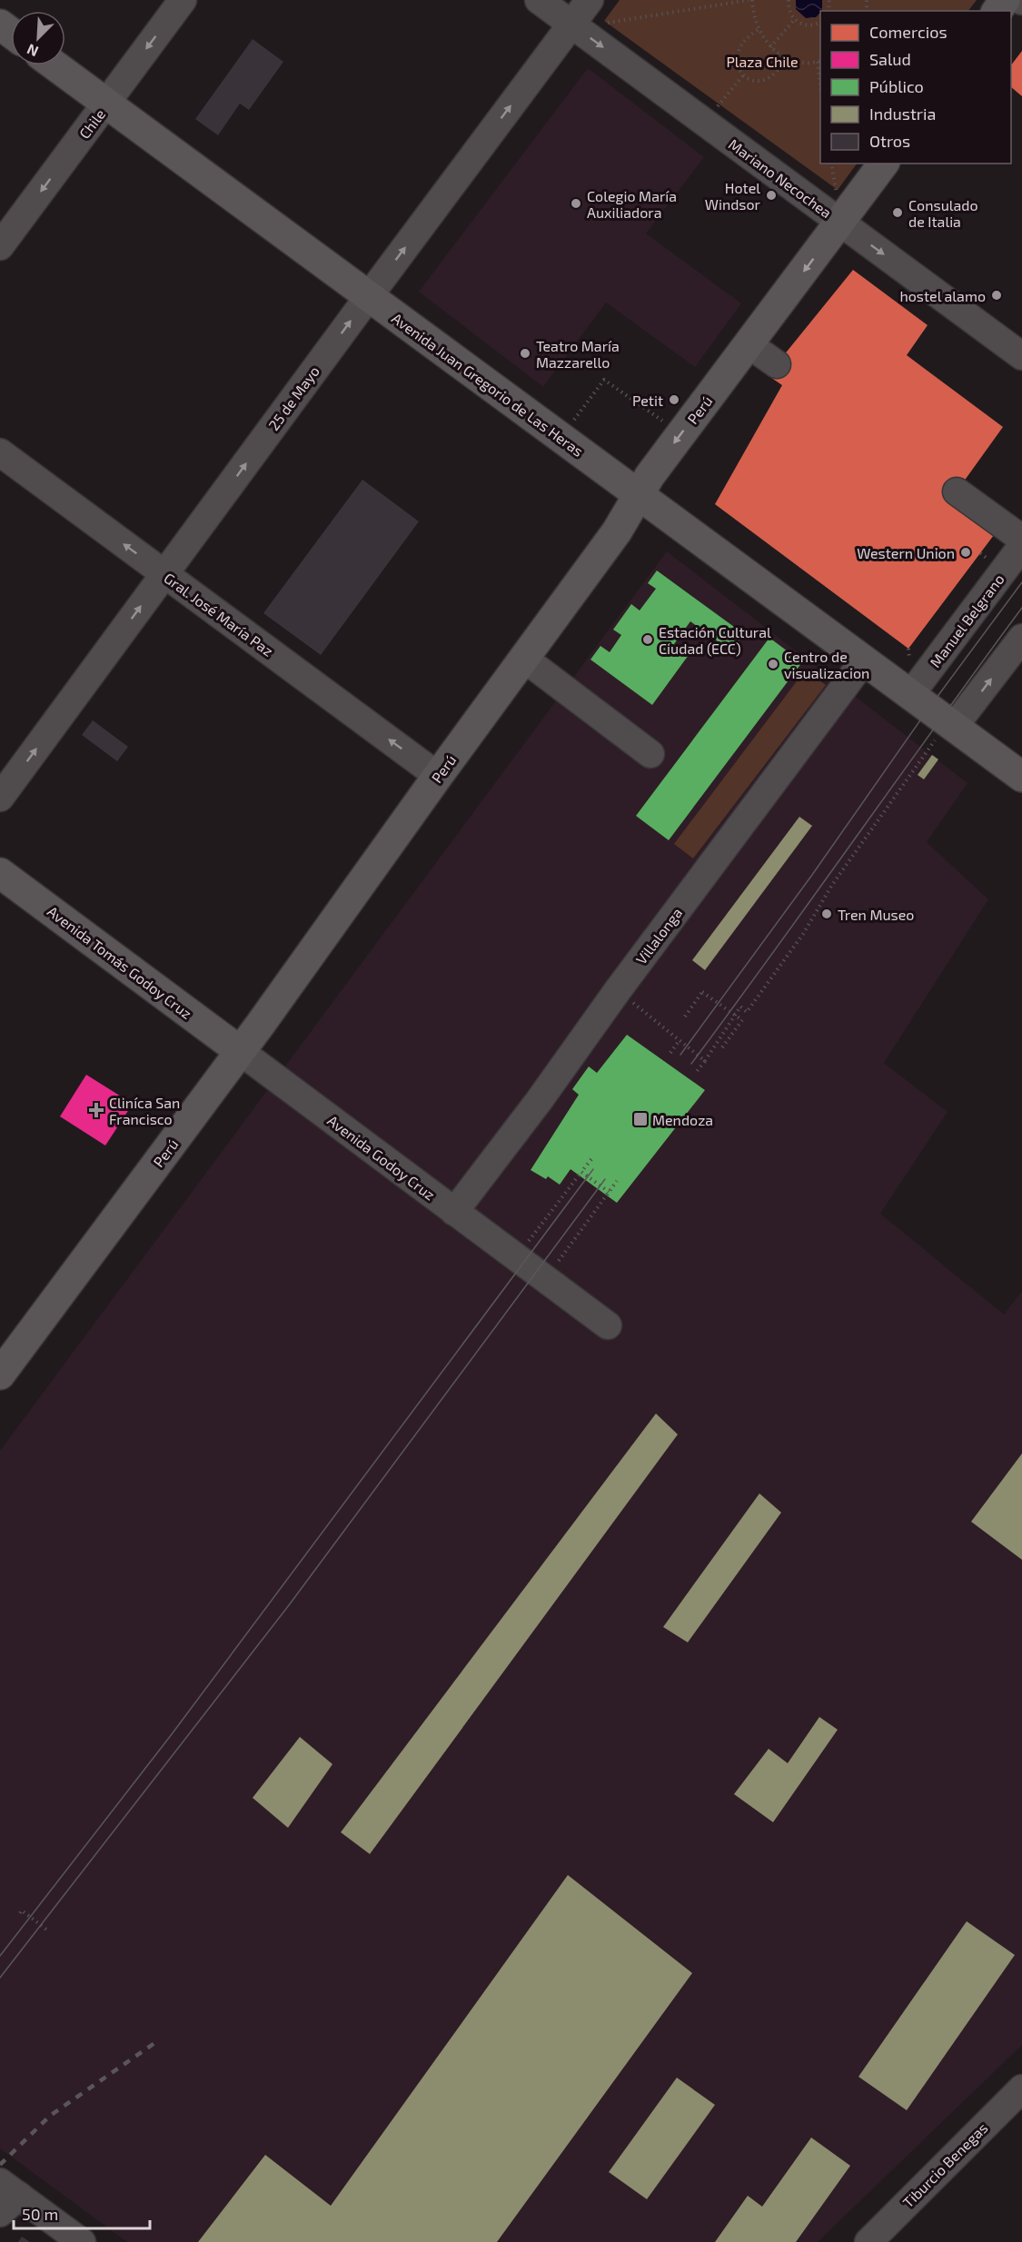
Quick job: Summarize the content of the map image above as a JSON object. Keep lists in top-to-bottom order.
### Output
{
  "streets": {
    "main road": ["Avenida Juan Gregorio de Las Heras", "Perú", "Avenida Tomás Godoy Cruz"],
    "street": [
      "Chile",
      "Mariano Necochea",
      "25 de Mayo",
      "Gral. José María Paz",
      "Manuel Belgrano",
      "Villalonga",
      "Avenida Godoy Cruz",
      "Tiburcio Benegas"
    ]
  },
  "crossings": [
    ["Chile", "Avenida Juan Gregorio de Las Heras"],
    ["Mariano Necochea", "25 de Mayo"],
    ["Mariano Necochea", "Perú"],
    ["Avenida Juan Gregorio de Las Heras", "25 de Mayo"],
    ["Avenida Juan Gregorio de Las Heras", "Perú"],
    ["Avenida Juan Gregorio de Las Heras", "Manuel Belgrano"],
    ["Avenida Juan Gregorio de Las Heras", "Villalonga"],
    ["25 de Mayo", "Gral. José María Paz"],
    ["Perú", "Gral. José María Paz"],
    ["Perú", "Avenida Tomás Godoy Cruz"],
    ["Perú", "Avenida Godoy Cruz"],
    ["Villalonga", "Avenida Godoy Cruz"],
    ["Avenida Tomás Godoy Cruz", "Avenida Godoy Cruz"]
  ],
  "one_way": [
    "Chile",
    "Mariano Necochea",
    "25 de Mayo",
    "Gral. José María Paz"
  ],
  "parks": ["Plaza Chile"],
  "places": {
    "other": [
      "Hotel Windsor",
      "Colegio María Auxiliadora",
      "Consulado de Italia",
      "hostel alamo",
      "Teatro María Mazzarello",
      "Petit",
      "Western Union",
      "Estación Cultural Ciudad (ECC)",
      "Centro de visualizacion",
      "Tren Museo"
    ],
    "health": ["Cliníca San Francisco"],
    "transit": ["Mendoza"]
  },
  "legend": [
    "Comercios",
    "Salud",
    "Público",
    "Industria",
    "Otros"
  ],
  "scale_bar": "50 m",
  "north": "bottom left"
}
